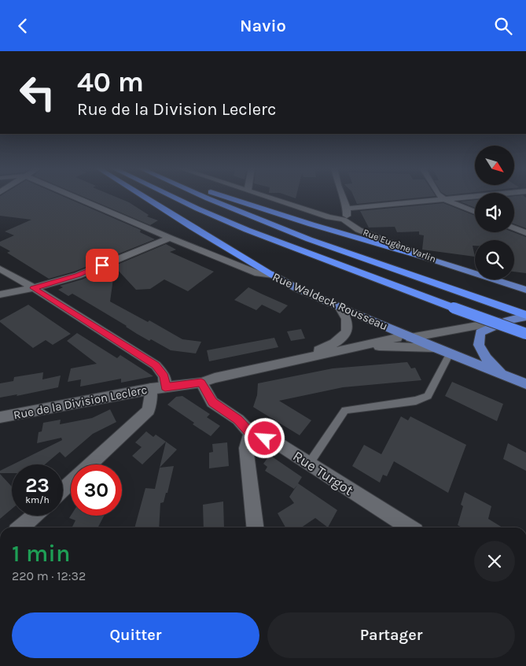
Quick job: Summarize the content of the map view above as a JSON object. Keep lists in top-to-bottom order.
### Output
{
  "streets": {
    "main road": ["Rue Eugène Varlin", "Rue Waldeck Rousseau", "Rue de la Division Leclerc"],
    "street": ["Rue Turgot"]
  },
  "crossings": [
    ["Rue Waldeck Rousseau", "Rue de la Division Leclerc"],
    ["Rue de la Division Leclerc", "Rue Turgot"]
  ],
  "north": "bottom right",
  "page": {
    "header": "Navio",
    "turn": ["40 m", "Rue de la Division Leclerc"],
    "speed": "23 km/h",
    "limit": "30",
    "heading": ["1 min", "220 m · 12:32"],
    "buttons": ["Quitter", "Partager"]
  }
}
